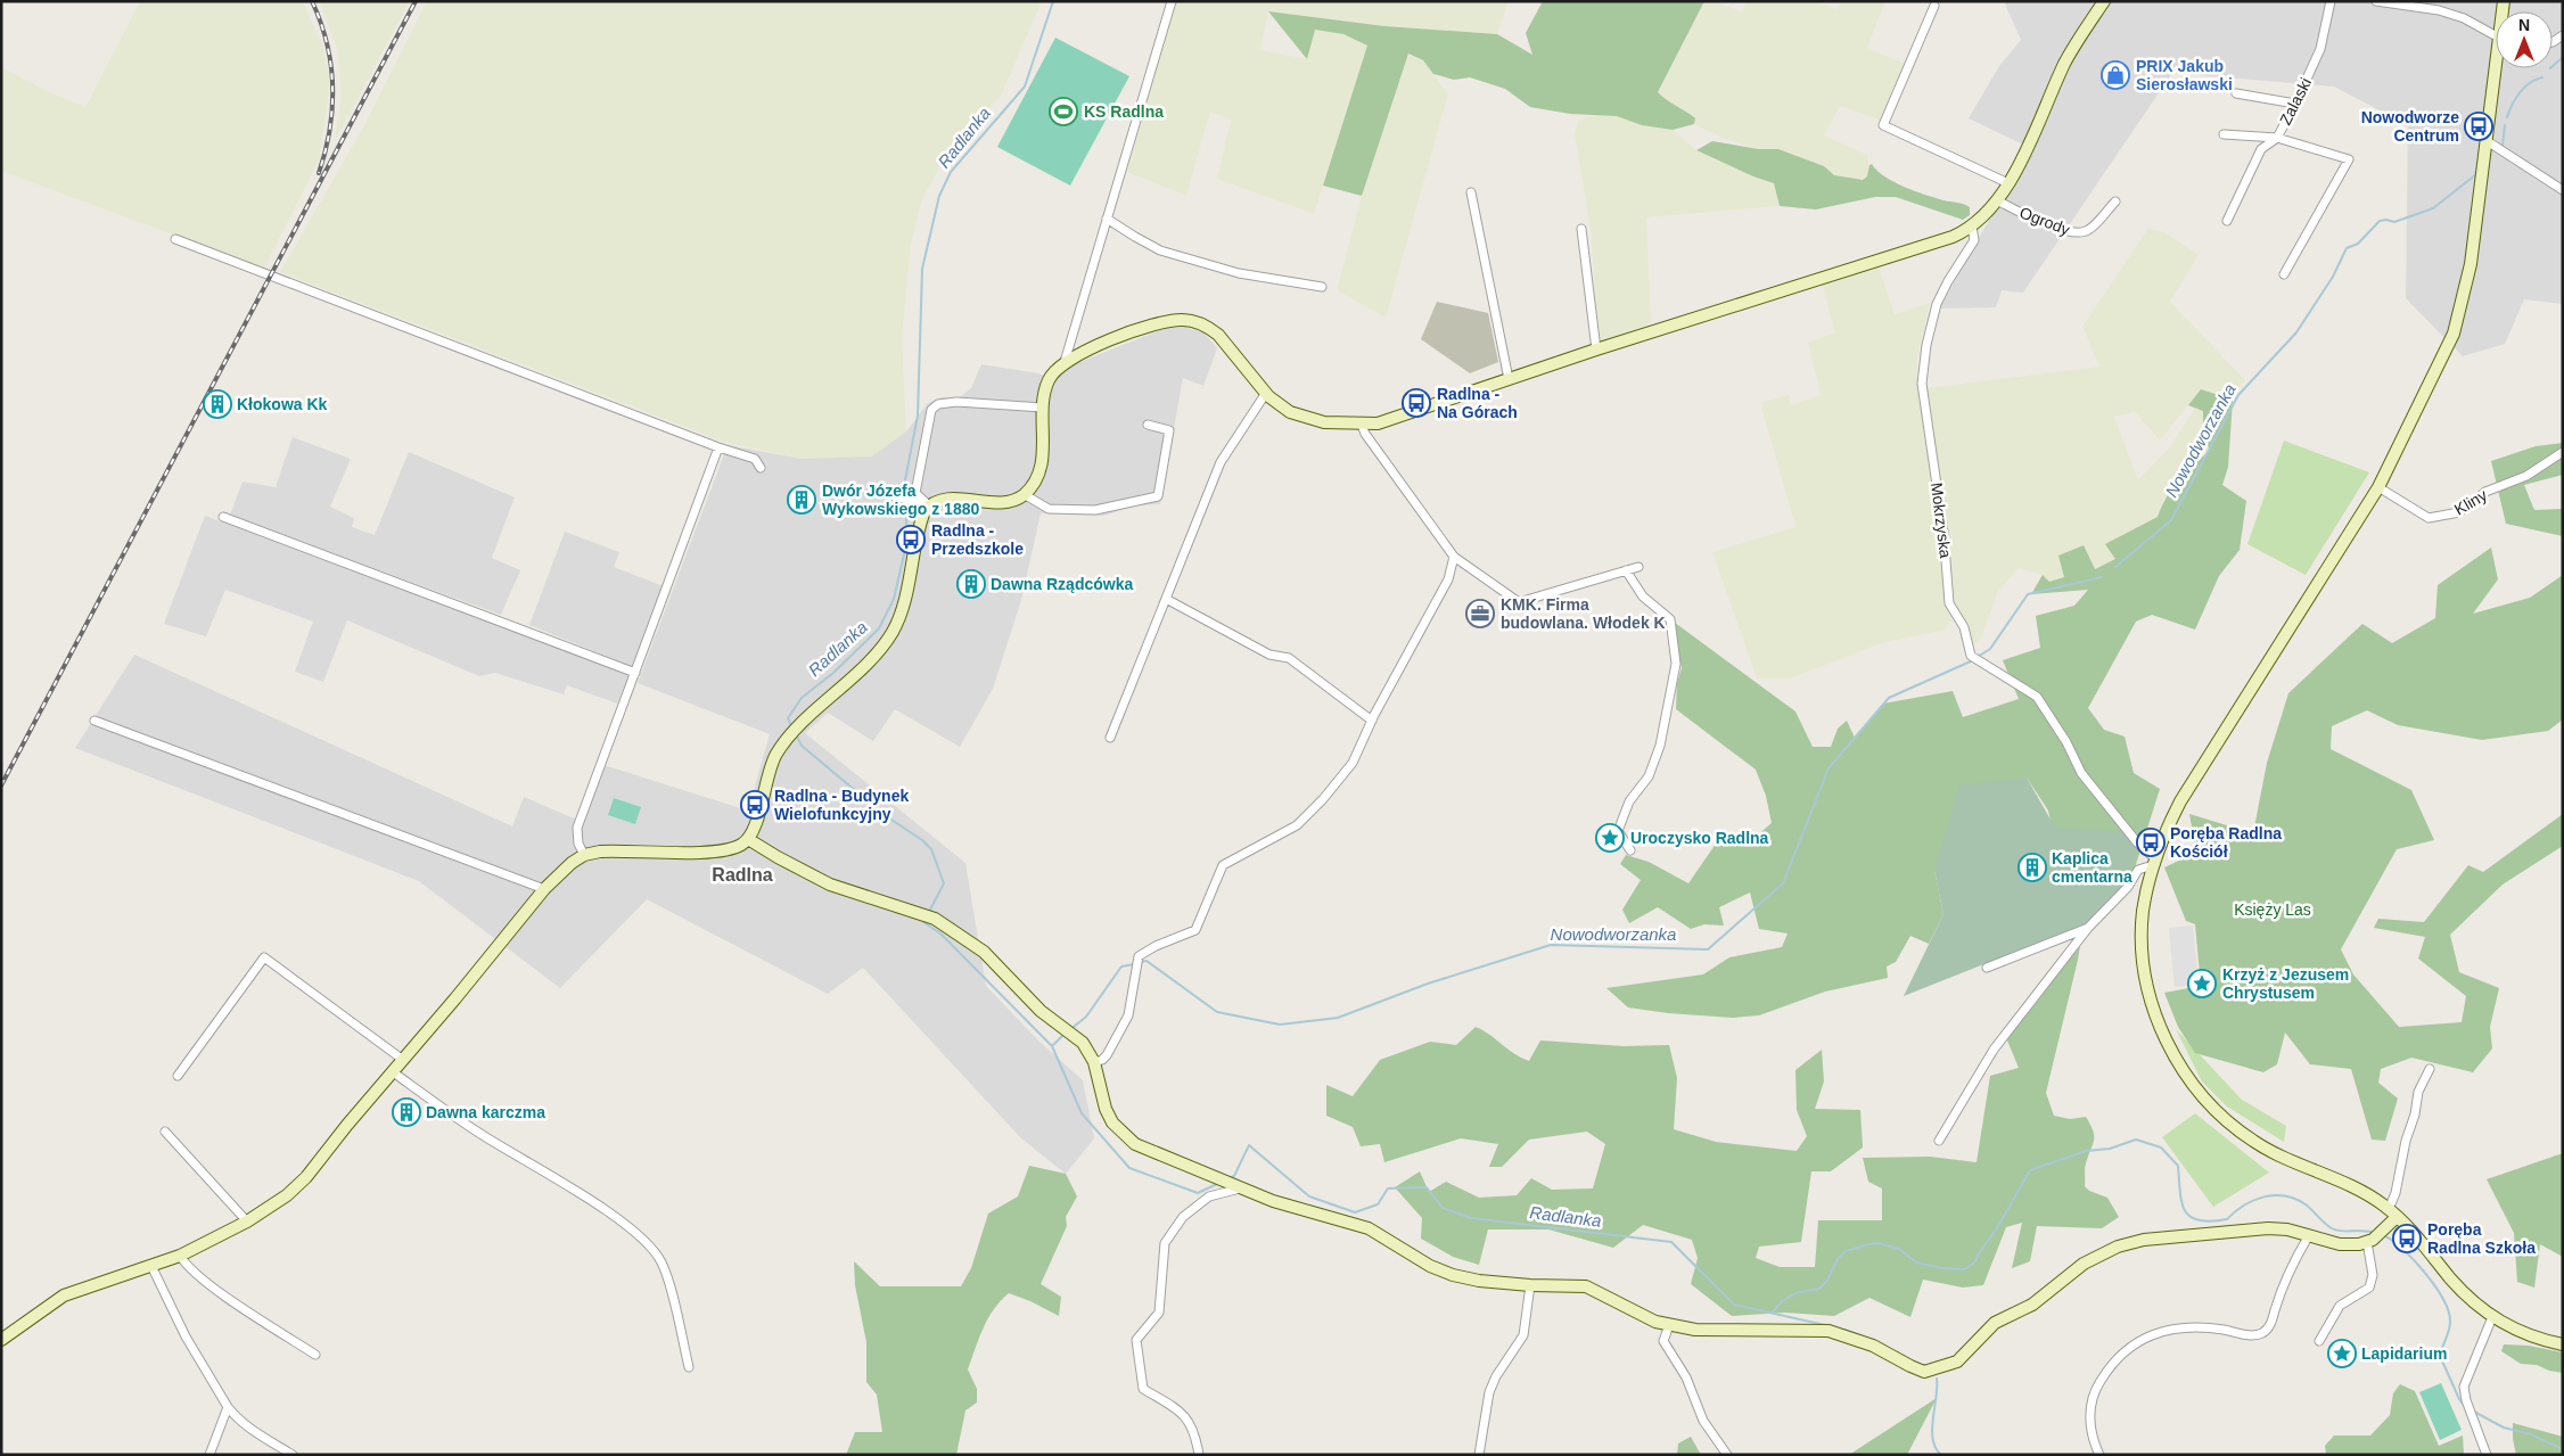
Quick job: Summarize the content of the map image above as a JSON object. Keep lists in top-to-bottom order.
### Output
{
  "streets": {
    "street": [
      "Zalaski",
      "Ogrody",
      "Kliny",
      "Mokrzyska"
    ]
  },
  "districts": ["Radlna"],
  "water": ["Radlanka", "Nowodworzanka"],
  "parks": ["Księży Las"],
  "places": {
    "shop": ["PRIX Jakub Sierosławski"],
    "sports": ["KS Radlna"],
    "bus stop": [
      "Nowodworze Centrum",
      "Radlna - Na Górach",
      "Radlna - Przedszkole",
      "Radlna - Budynek Wielofunkcyjny",
      "Poręba Radlna Kościół",
      "Poręba Radlna Szkoła"
    ],
    "building": [
      "Kłokowa Kk",
      "Dwór Józefa Wykowskiego z 1880",
      "Dawna Rządcówka",
      "Kaplica cmentarna",
      "Dawna karczma"
    ],
    "office": ["KMK. Firma budowlana. Włodek K"],
    "place": ["Uroczysko Radlna", "Krzyż z Jezusem Chrystusem", "Lapidarium"]
  },
  "north": "top"
}
